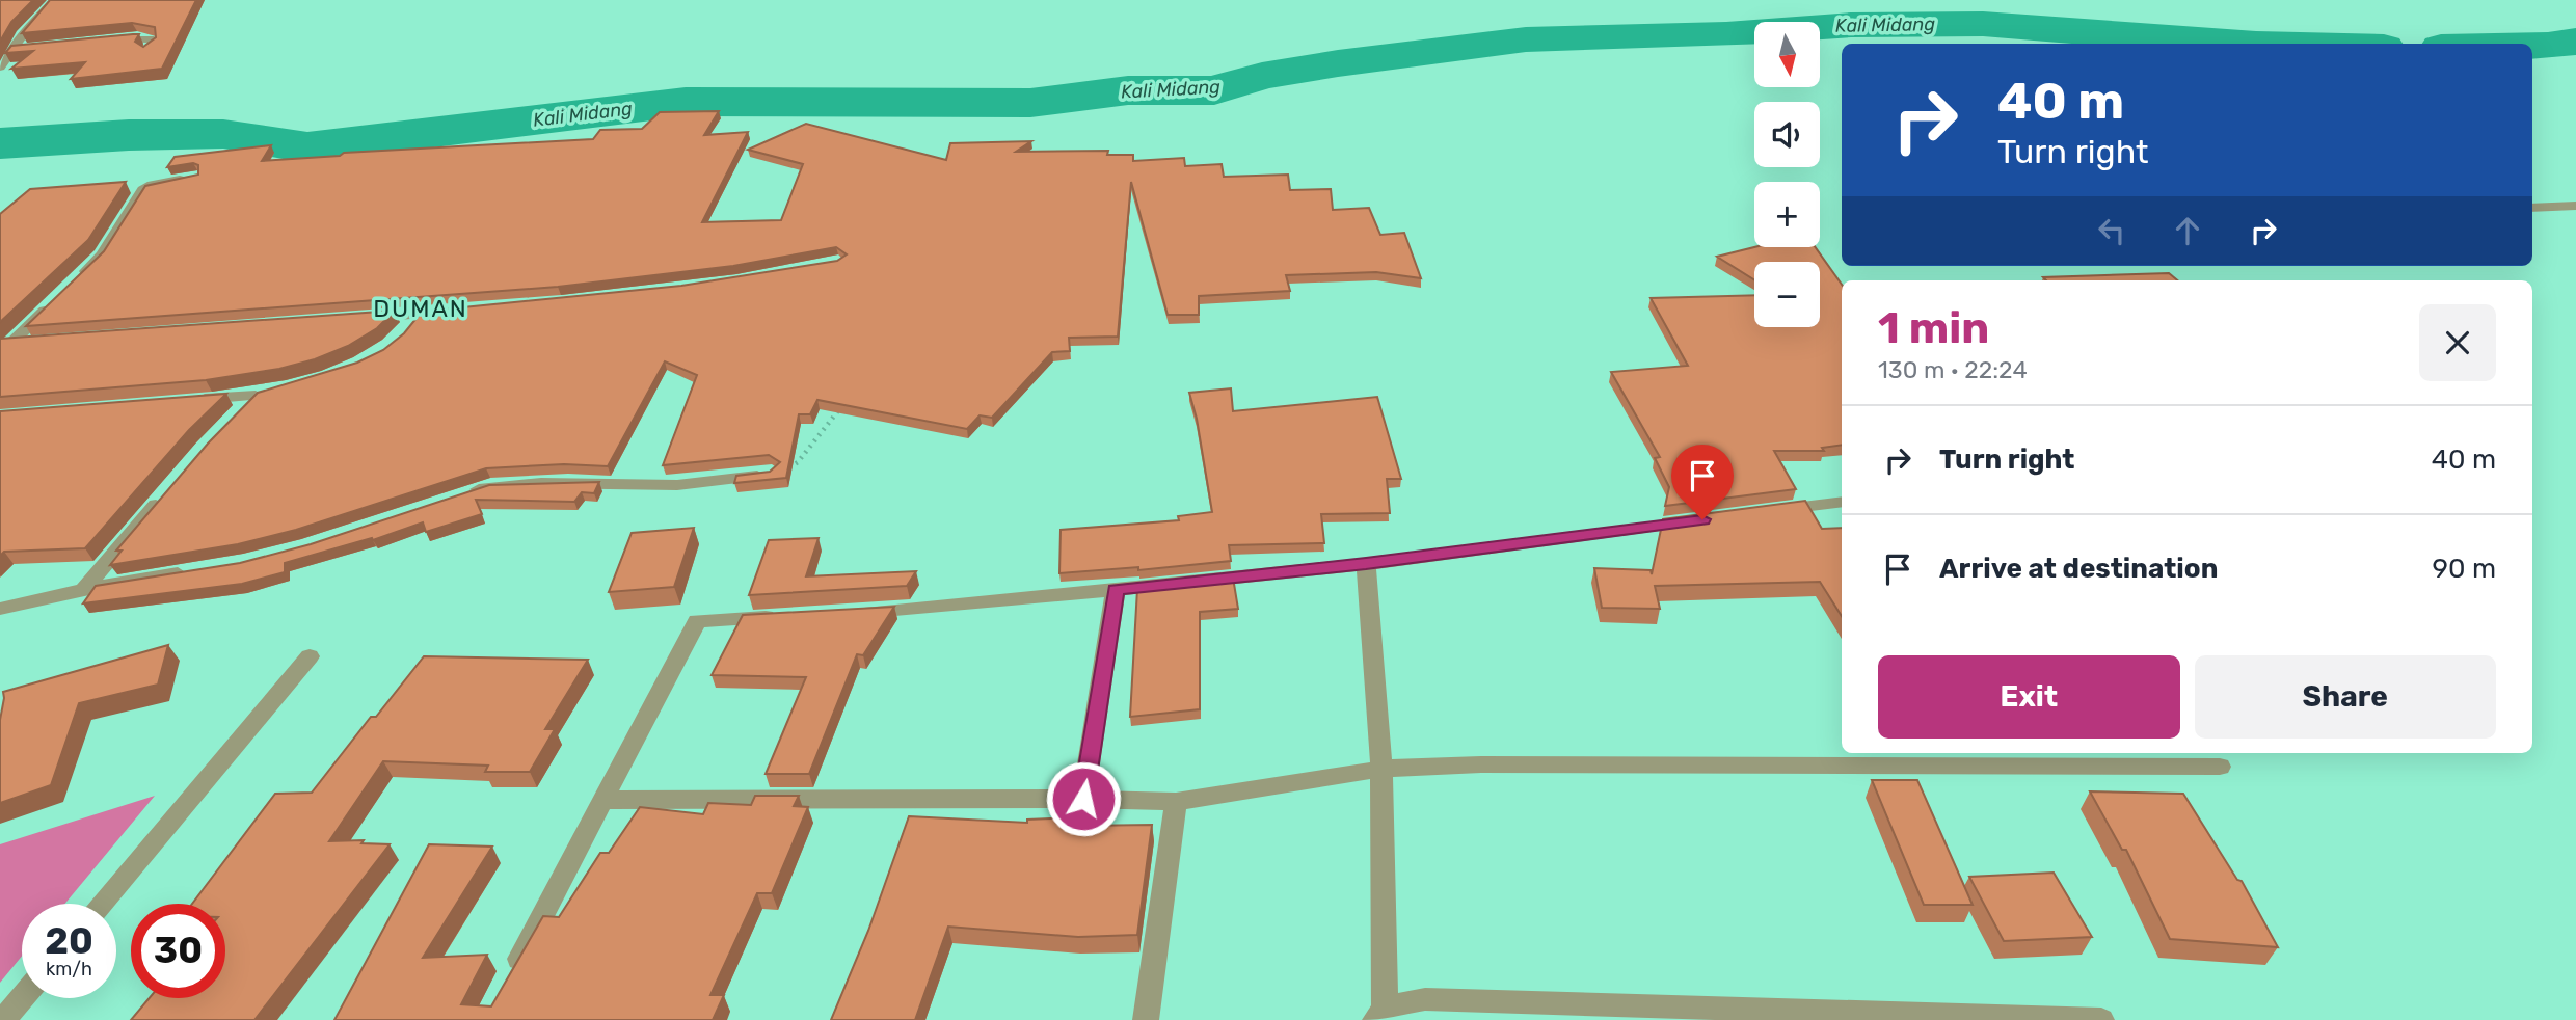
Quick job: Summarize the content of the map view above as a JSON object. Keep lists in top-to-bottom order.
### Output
{
  "districts": ["DUMAN"],
  "water": ["Kali Midang"],
  "north": "bottom",
  "page": {
    "map_buttons": ["+", "−"],
    "turn": ["40 m", "Turn right"],
    "heading": ["1 min", "130 m · 22:24"],
    "list": [
      {
        "name": "Turn right",
        "value": "40 m"
      },
      {
        "name": "Arrive at destination",
        "value": "90 m"
      }
    ],
    "buttons": ["Exit", "Share"],
    "speed": "20 km/h",
    "limit": "30"
  }
}
